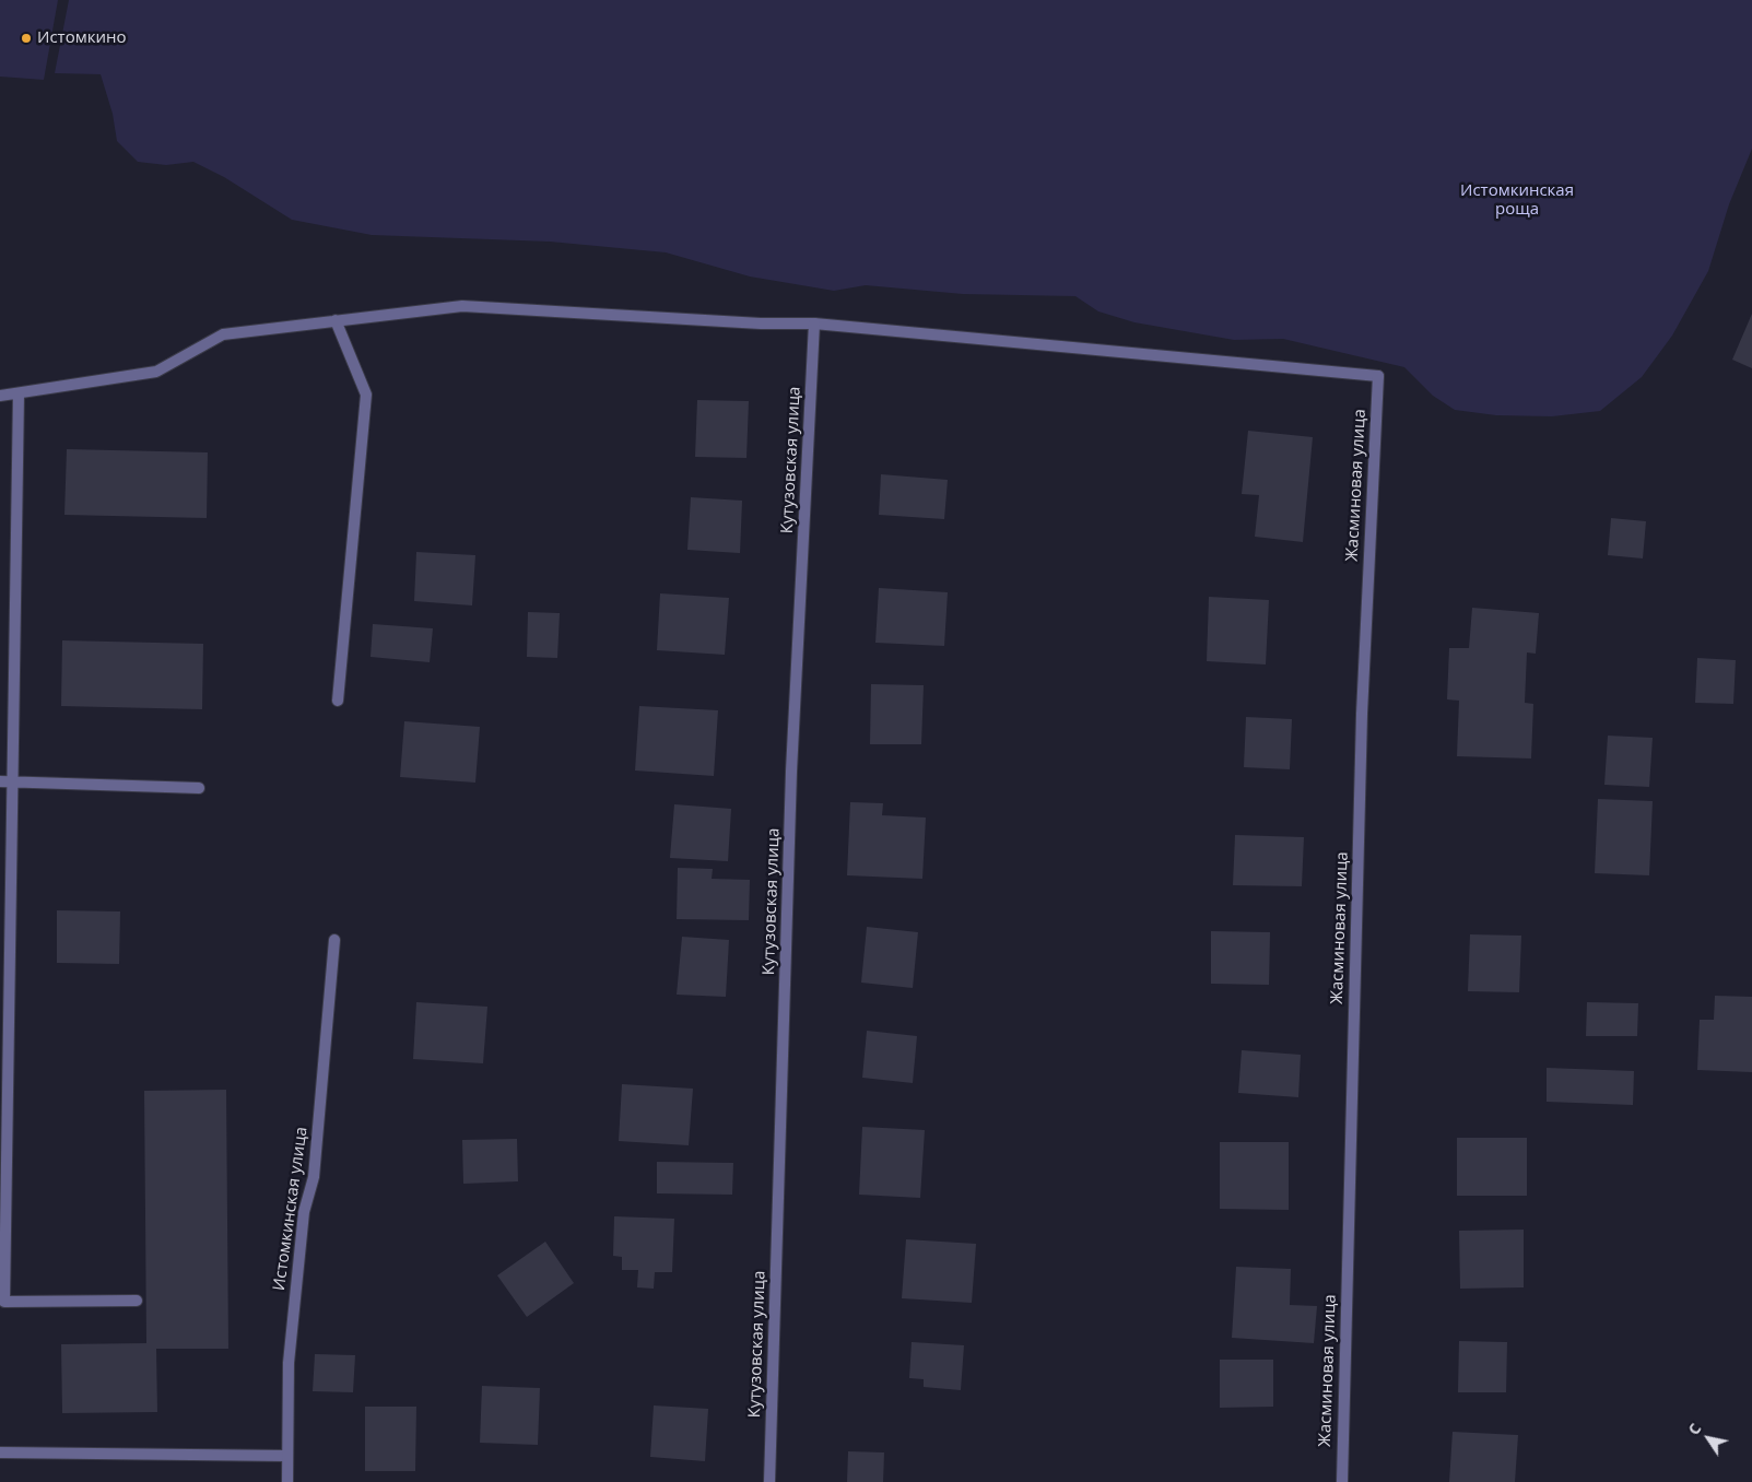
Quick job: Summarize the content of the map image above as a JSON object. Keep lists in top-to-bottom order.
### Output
{
  "streets": {
    "street": ["Кутузовская улица", "Жасминовая улица", "Истомкинская улица"]
  },
  "crossings": [
    ["Кутузовская улица", "Жасминовая улица"]
  ],
  "parks": ["Истомкинская роща"],
  "places": ["Истомкино"],
  "north": "top left"
}
